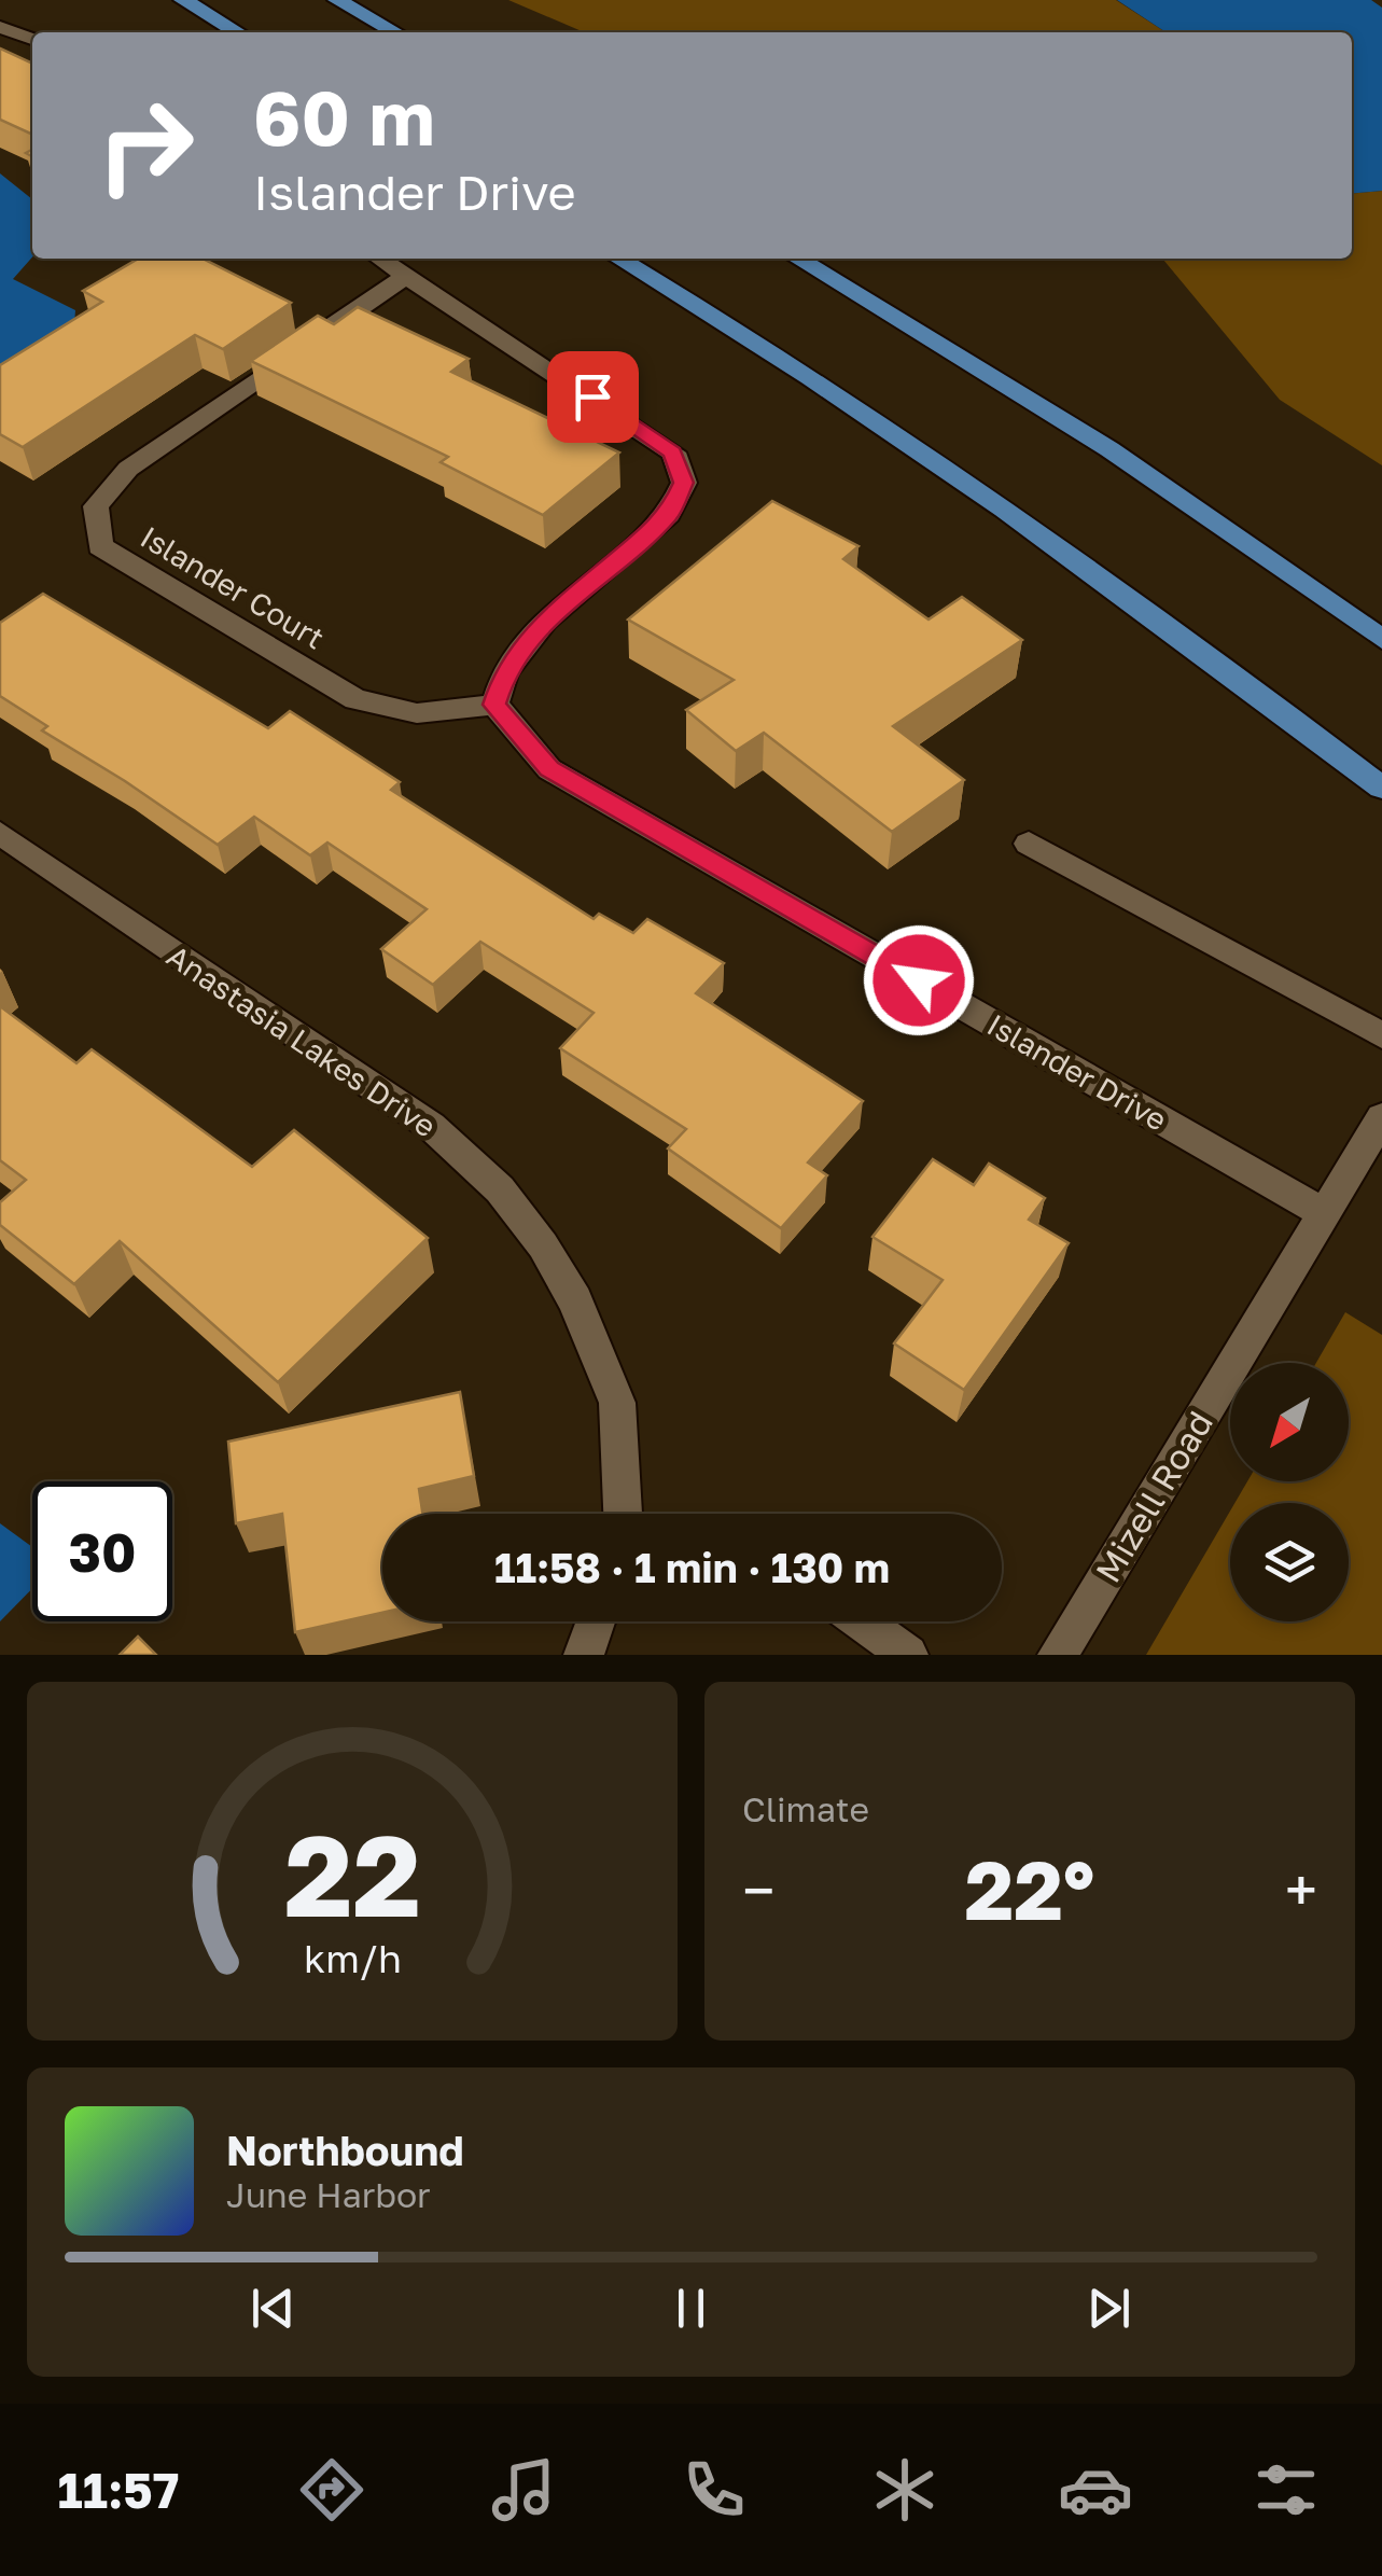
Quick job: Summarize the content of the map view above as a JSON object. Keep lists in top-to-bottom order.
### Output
{
  "streets": {
    "street": [
      "Islander Court",
      "Anastasia Lakes Drive",
      "Islander Drive",
      "Mizell Road"
    ]
  },
  "crossings": [
    ["Islander Court", "Islander Drive"],
    ["Islander Drive", "Mizell Road"]
  ],
  "north": "bottom left",
  "page": {
    "turn": ["60 m", "Islander Drive"],
    "limit": "30",
    "trip": "11:58 · 1 min · 130 m",
    "tile": "Climate",
    "heat": ["−", "22°", "+"],
    "song": ["Northbound", "June Harbor"],
    "tabs": "11:57",
    "gauge": ["22", "km/h"]
  }
}
